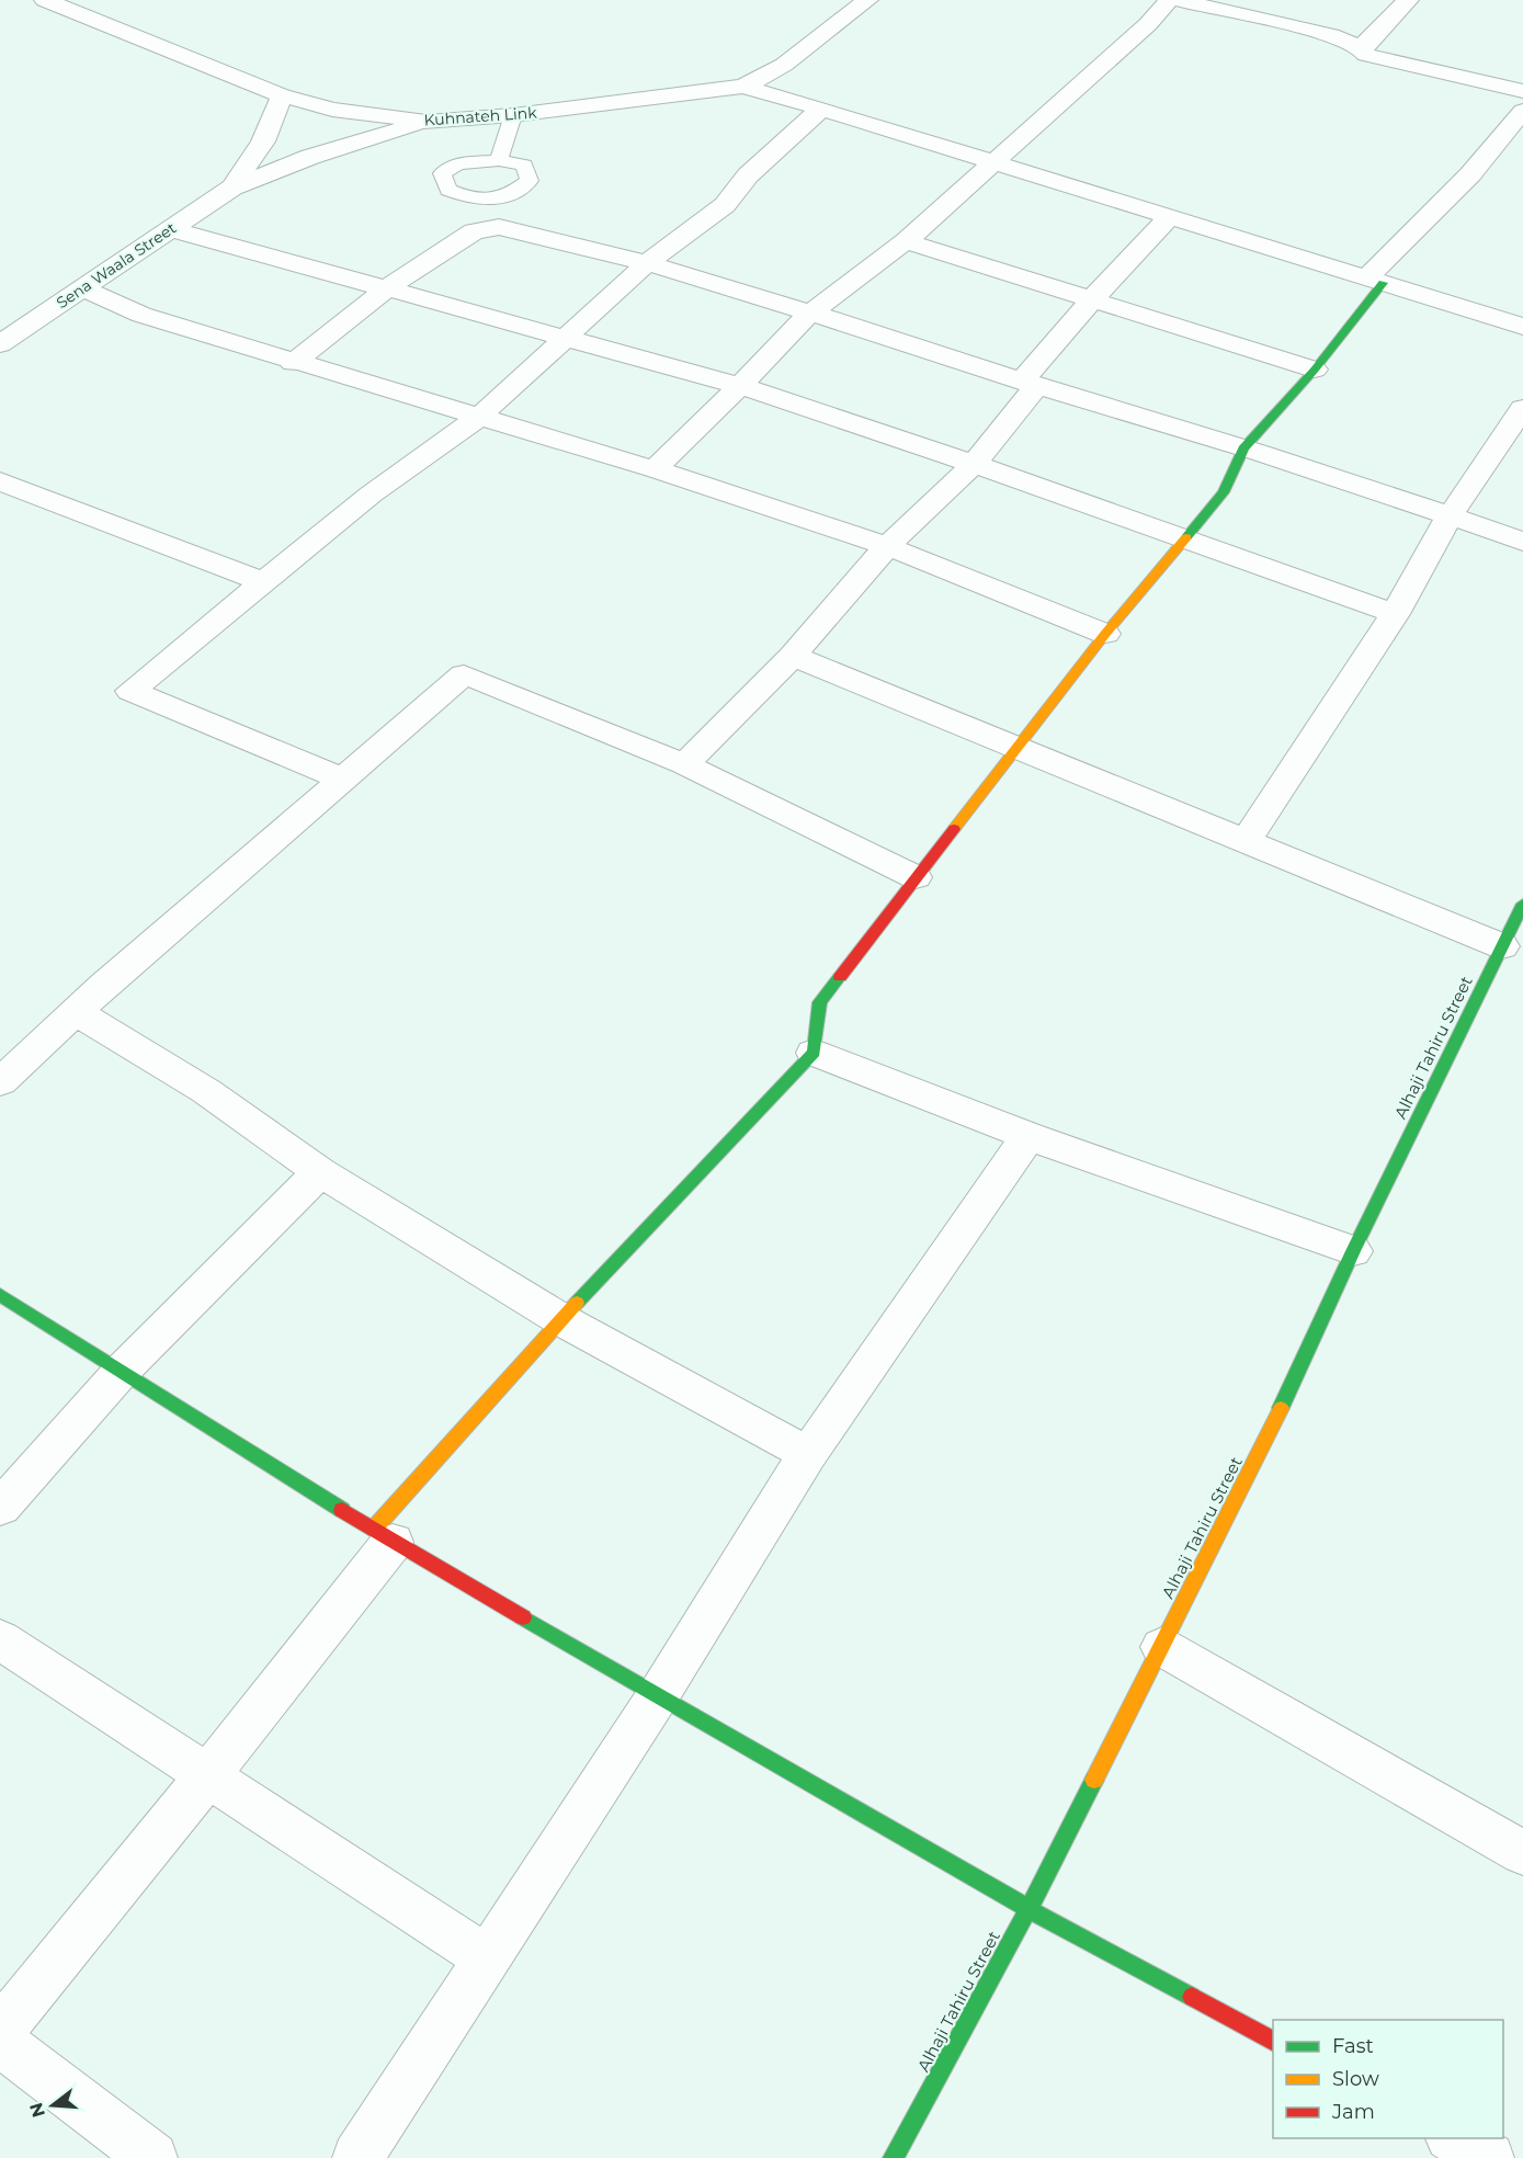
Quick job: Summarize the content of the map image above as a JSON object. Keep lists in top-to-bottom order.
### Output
{
  "streets": {
    "street": ["Kuhnateh Link", "Sena Waala Street", "Alhaji Tahiru Street"]
  },
  "legend": ["Fast", "Slow", "Jam"],
  "north": "left"
}
